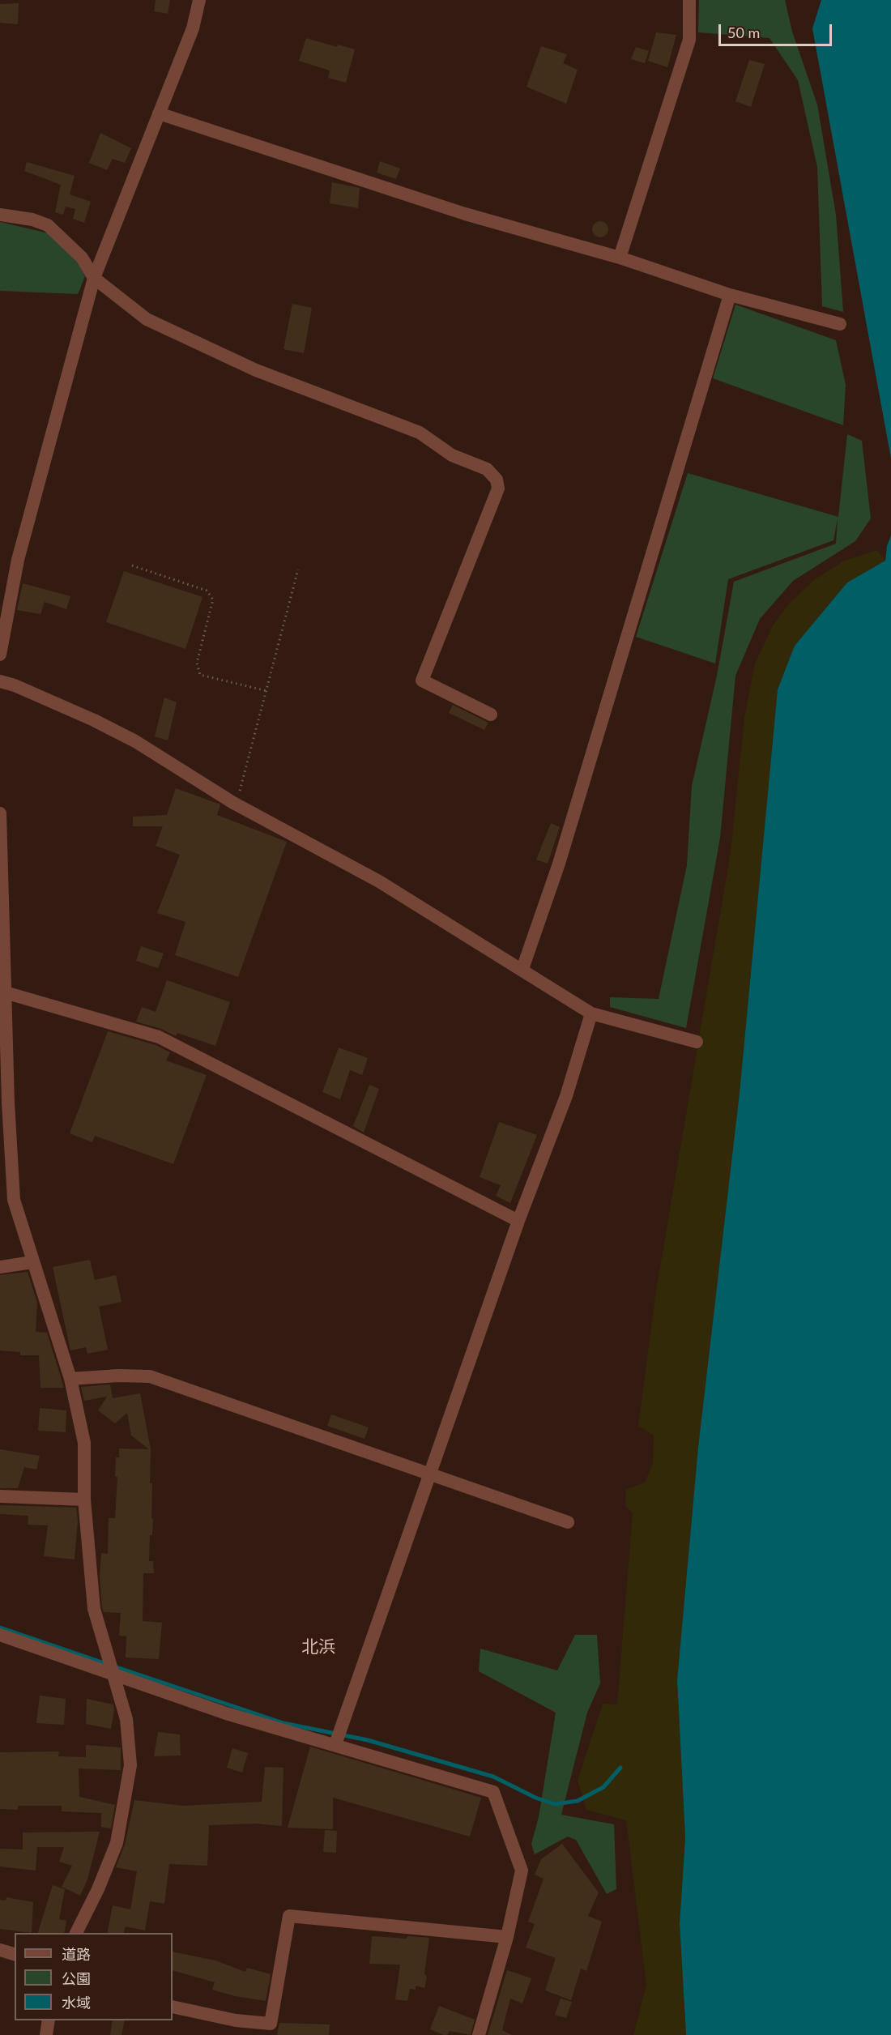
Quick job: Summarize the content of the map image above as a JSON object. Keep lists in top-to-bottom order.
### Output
{
  "districts": ["北浜"],
  "legend": ["道路", "公園", "水域"],
  "scale_bar": "50 m"
}
